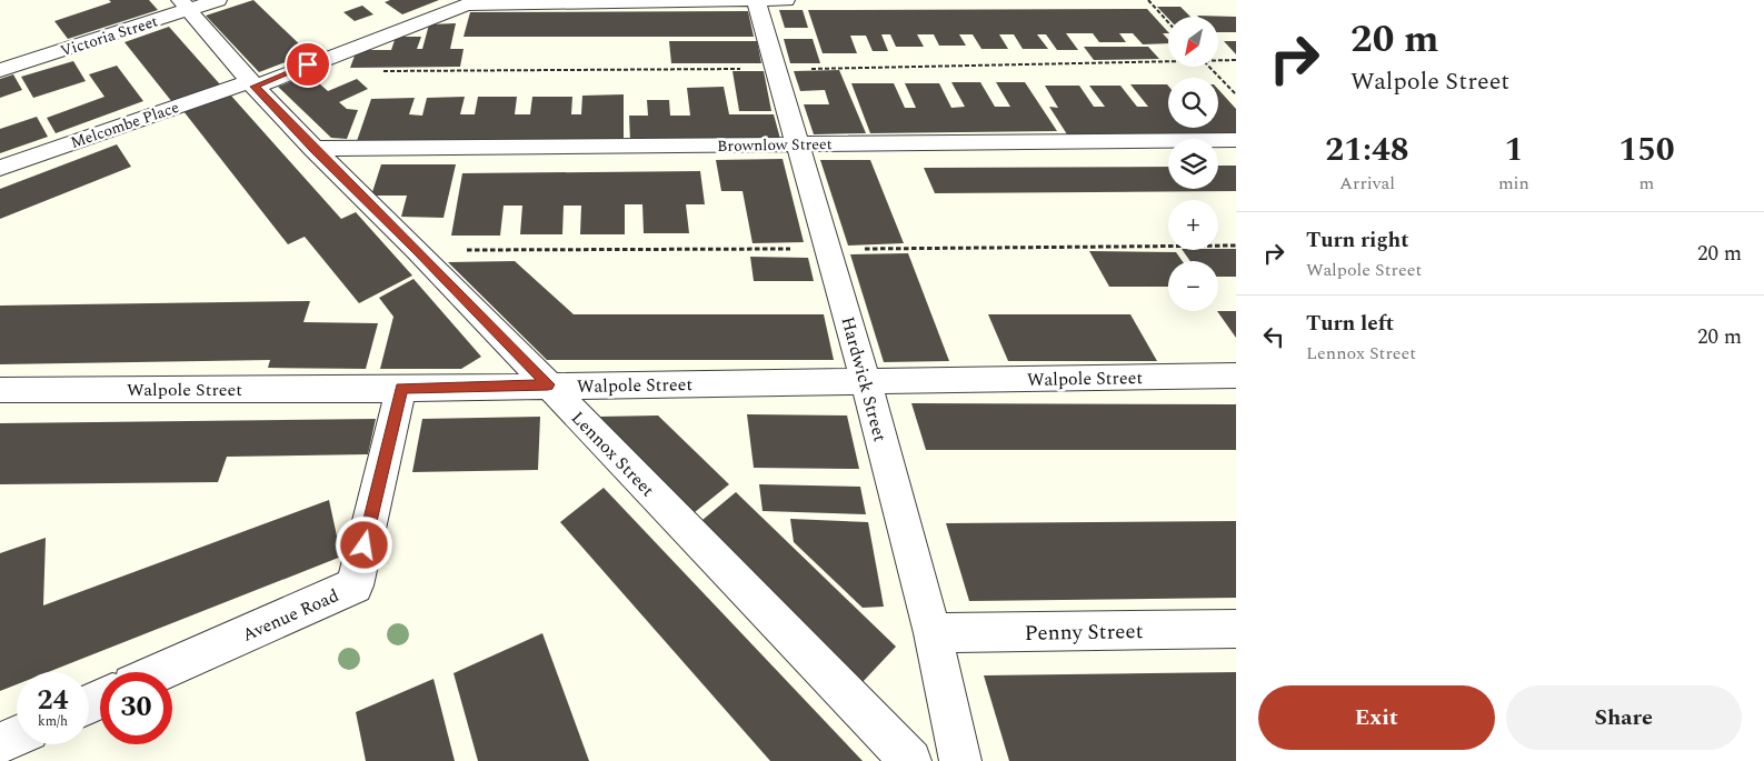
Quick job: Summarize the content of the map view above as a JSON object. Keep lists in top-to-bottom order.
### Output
{
  "streets": {
    "street": [
      "Victoria Street",
      "Melcombe Place",
      "Brownlow Street",
      "Walpole Street",
      "Hardwick Street",
      "Lennox Street",
      "Avenue Road",
      "Penny Street"
    ]
  },
  "crossings": [
    ["Victoria Street", "Lennox Street"],
    ["Melcombe Place", "Hardwick Street"],
    ["Melcombe Place", "Lennox Street"],
    ["Brownlow Street", "Hardwick Street"],
    ["Brownlow Street", "Lennox Street"],
    ["Walpole Street", "Hardwick Street"],
    ["Walpole Street", "Lennox Street"],
    ["Walpole Street", "Avenue Road"],
    ["Hardwick Street", "Penny Street"]
  ],
  "north": "bottom left",
  "page": {
    "turn": ["20 m", "Walpole Street"],
    "map_buttons": ["+", "−"],
    "eta": [
      "21:48",
      "Arrival",
      "1",
      "min",
      "150",
      "m"
    ],
    "list": [
      {
        "name": "Turn right",
        "note": "Walpole Street",
        "value": "20 m"
      },
      {
        "name": "Turn left",
        "note": "Lennox Street",
        "value": "20 m"
      }
    ],
    "speed": "24 km/h",
    "limit": "30",
    "buttons": ["Exit", "Share"]
  }
}
